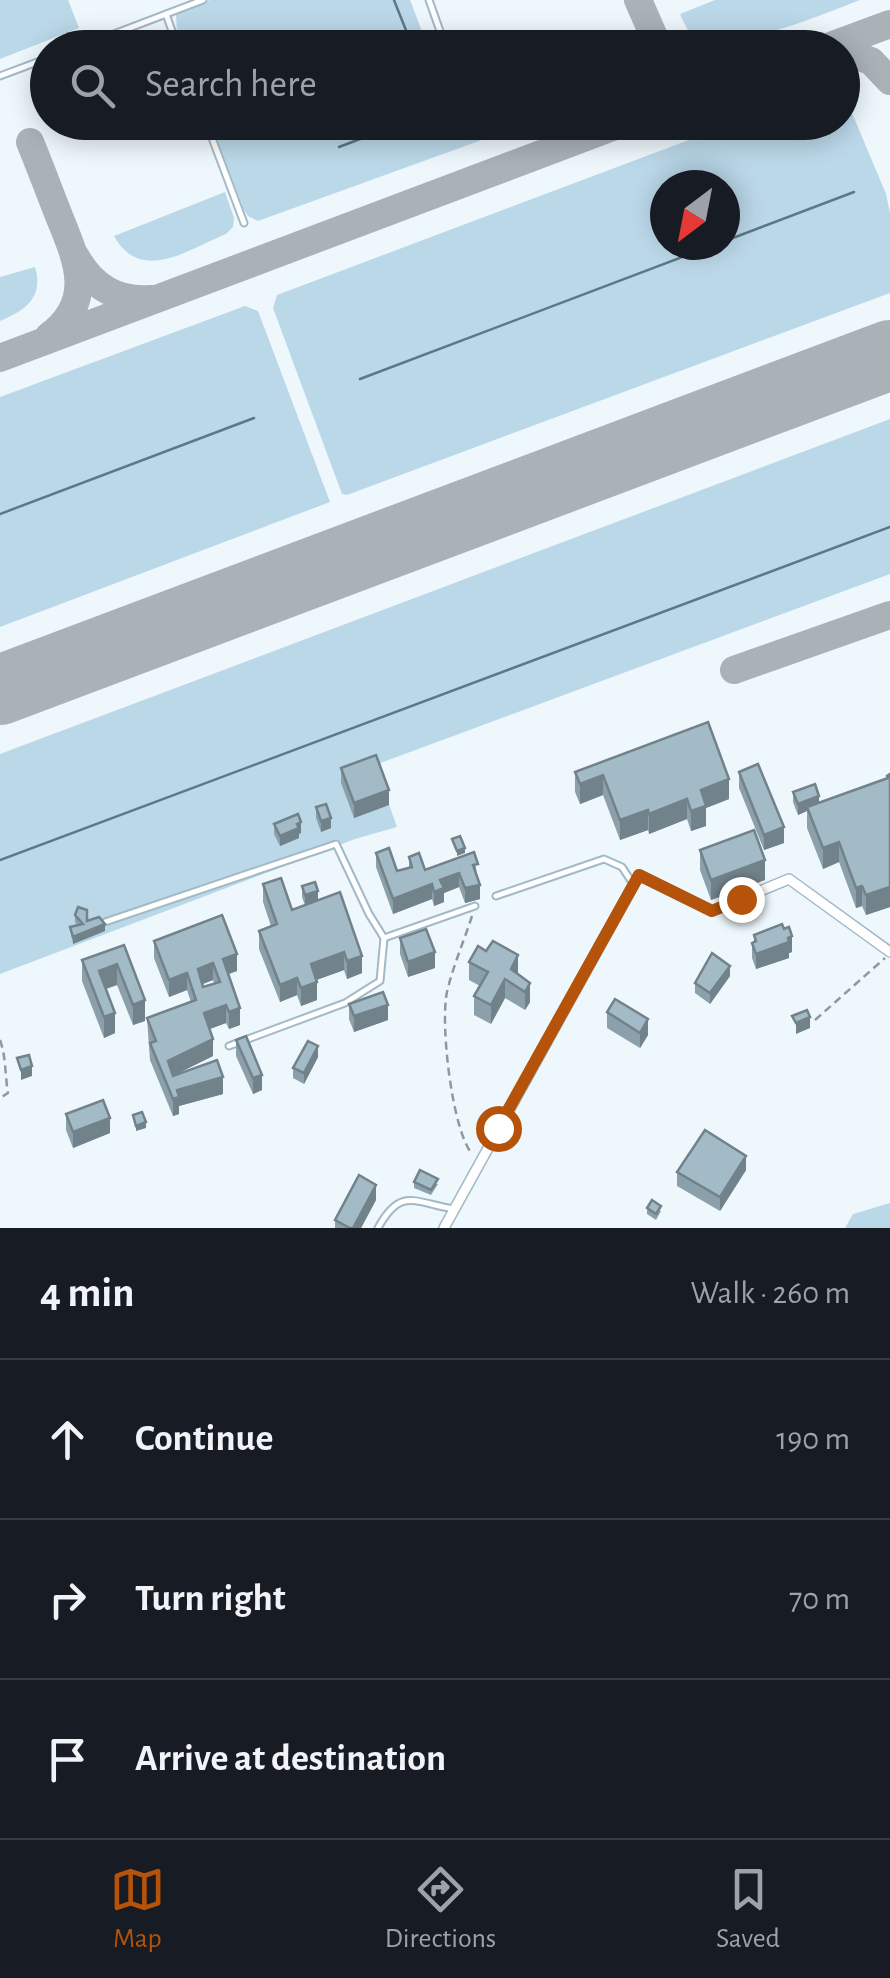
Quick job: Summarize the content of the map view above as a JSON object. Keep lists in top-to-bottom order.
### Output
{
  "north": "bottom left",
  "page": {
    "search": "Search here",
    "heading": ["4 min", "Walk · 260 m"],
    "list": [
      ["Continue", "190 m"],
      ["Turn right", "70 m"],
      "Arrive at destination"
    ],
    "nav": ["Map", "Directions", "Saved"]
  }
}
